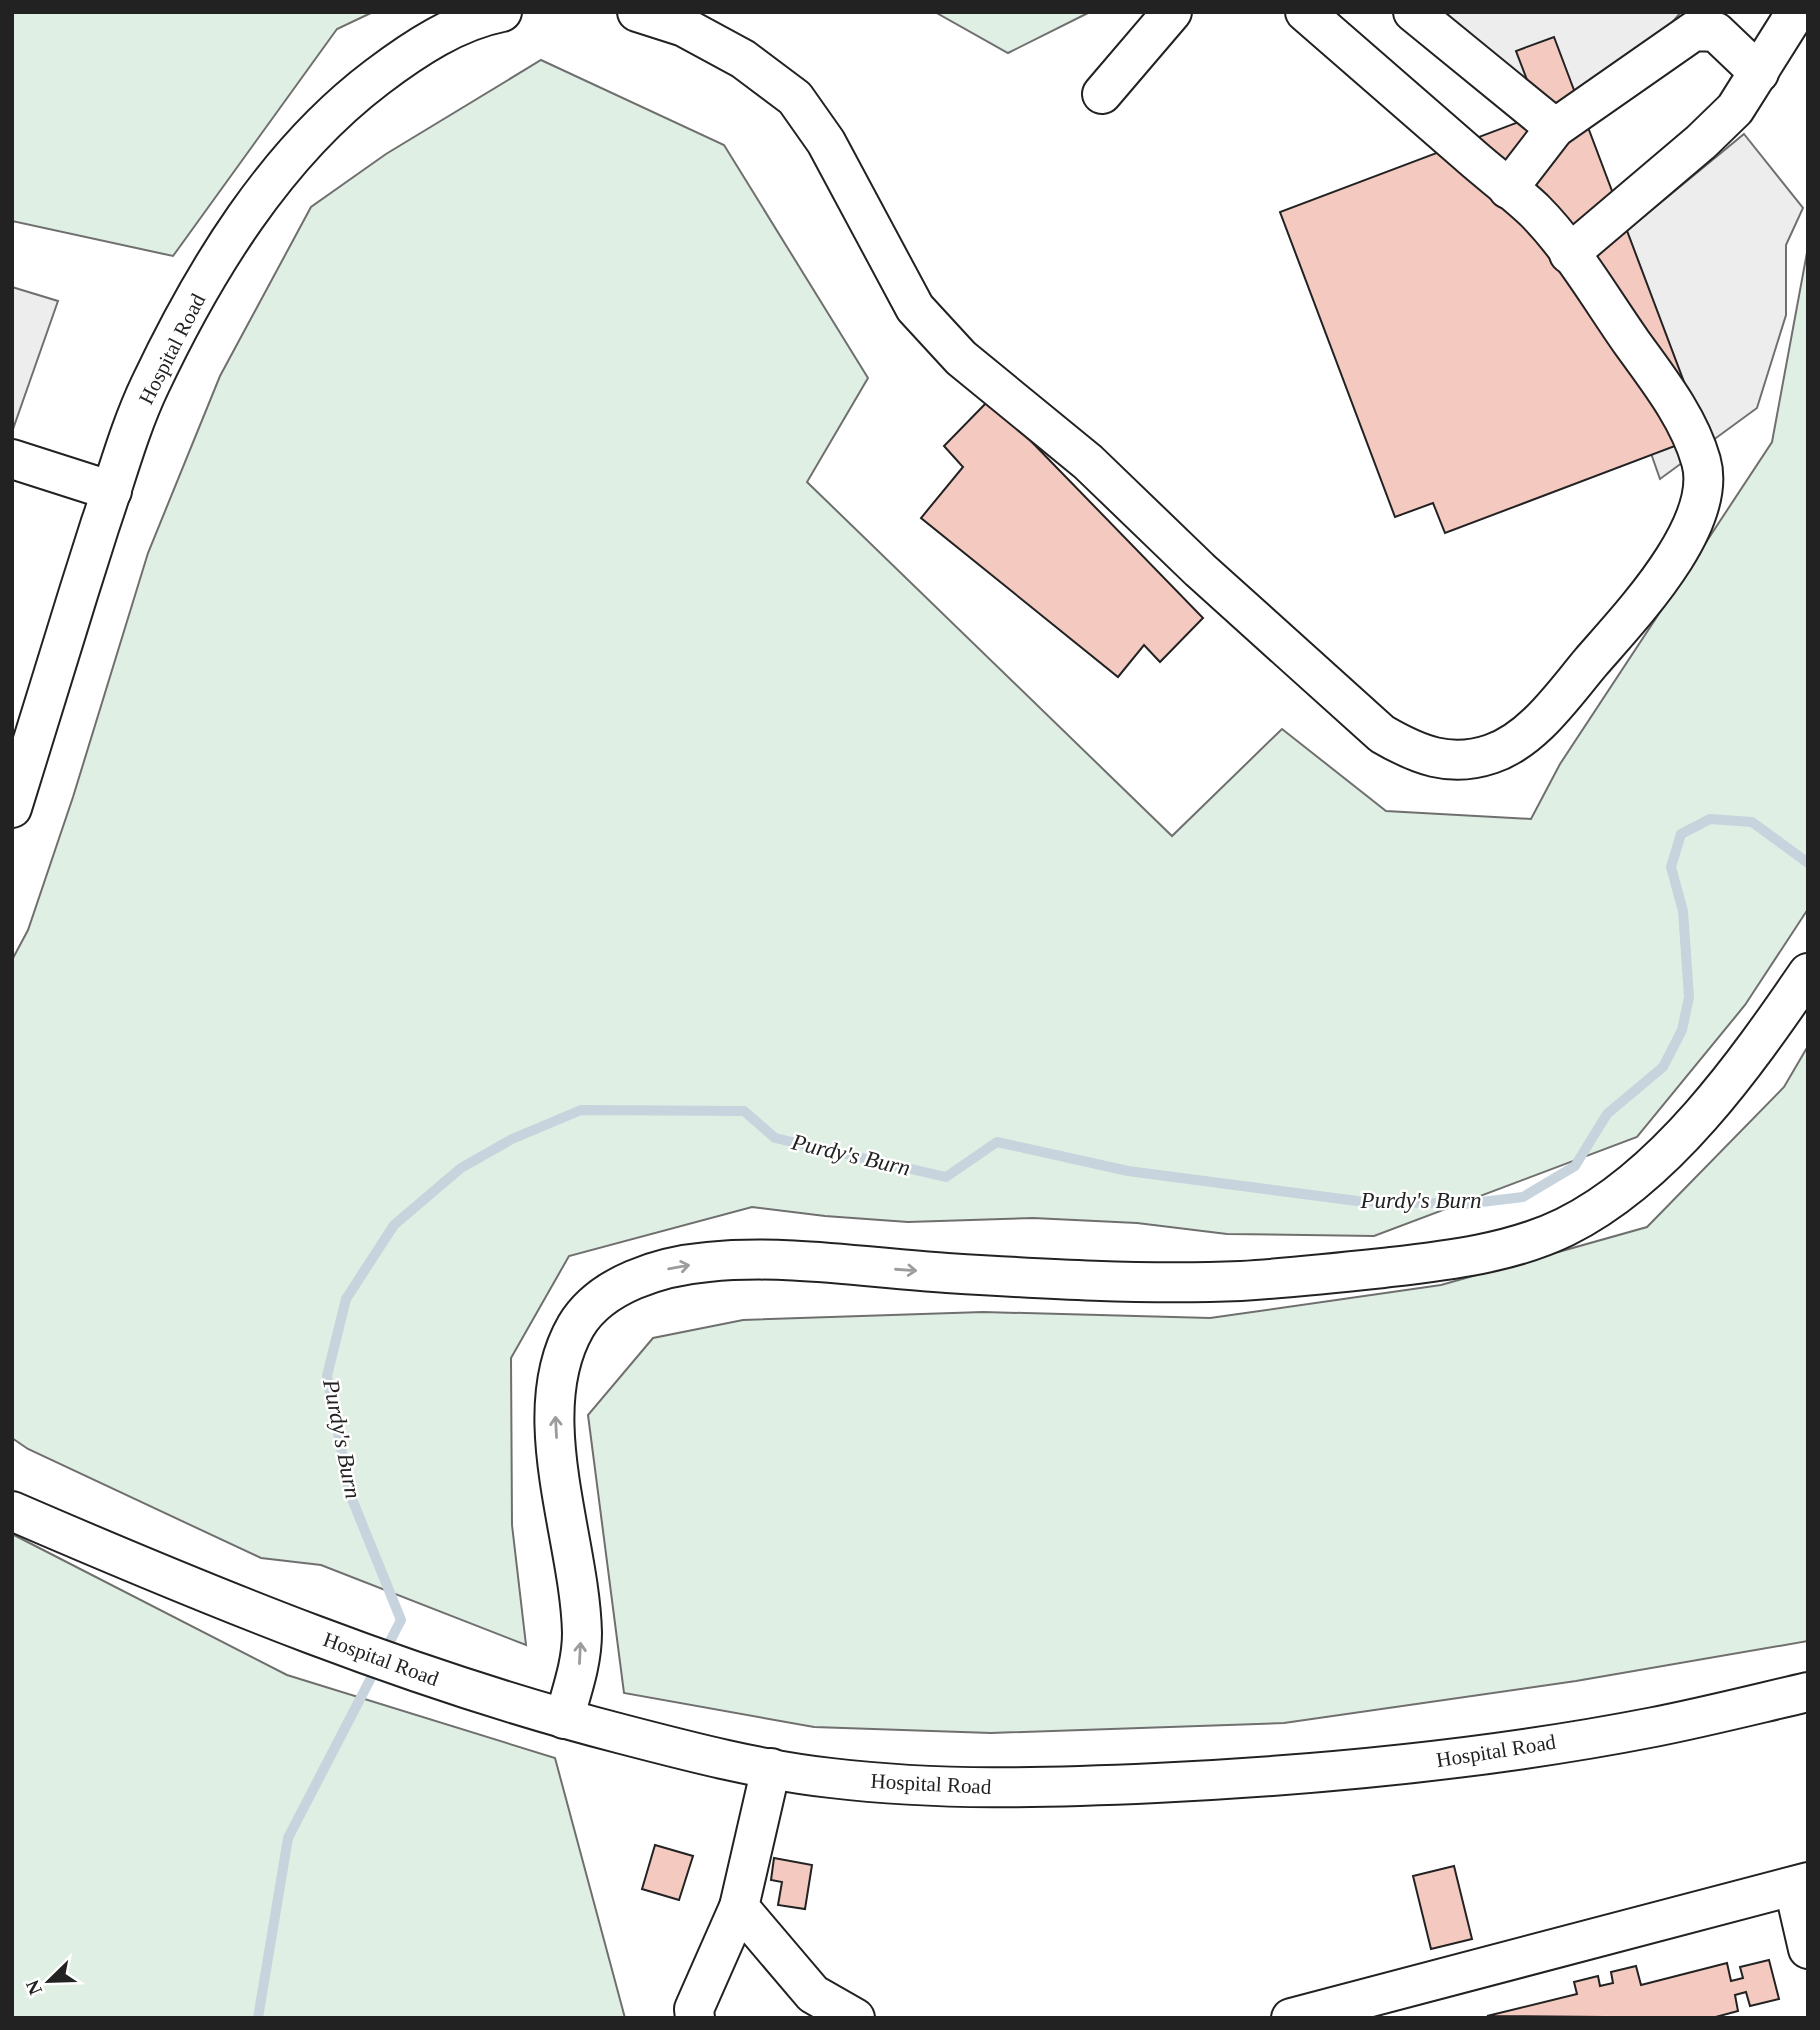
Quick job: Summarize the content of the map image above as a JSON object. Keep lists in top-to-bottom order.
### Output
{
  "streets": {
    "main road": ["Hospital Road"]
  },
  "water": ["Purdy's Burn"],
  "north": "bottom left"
}
